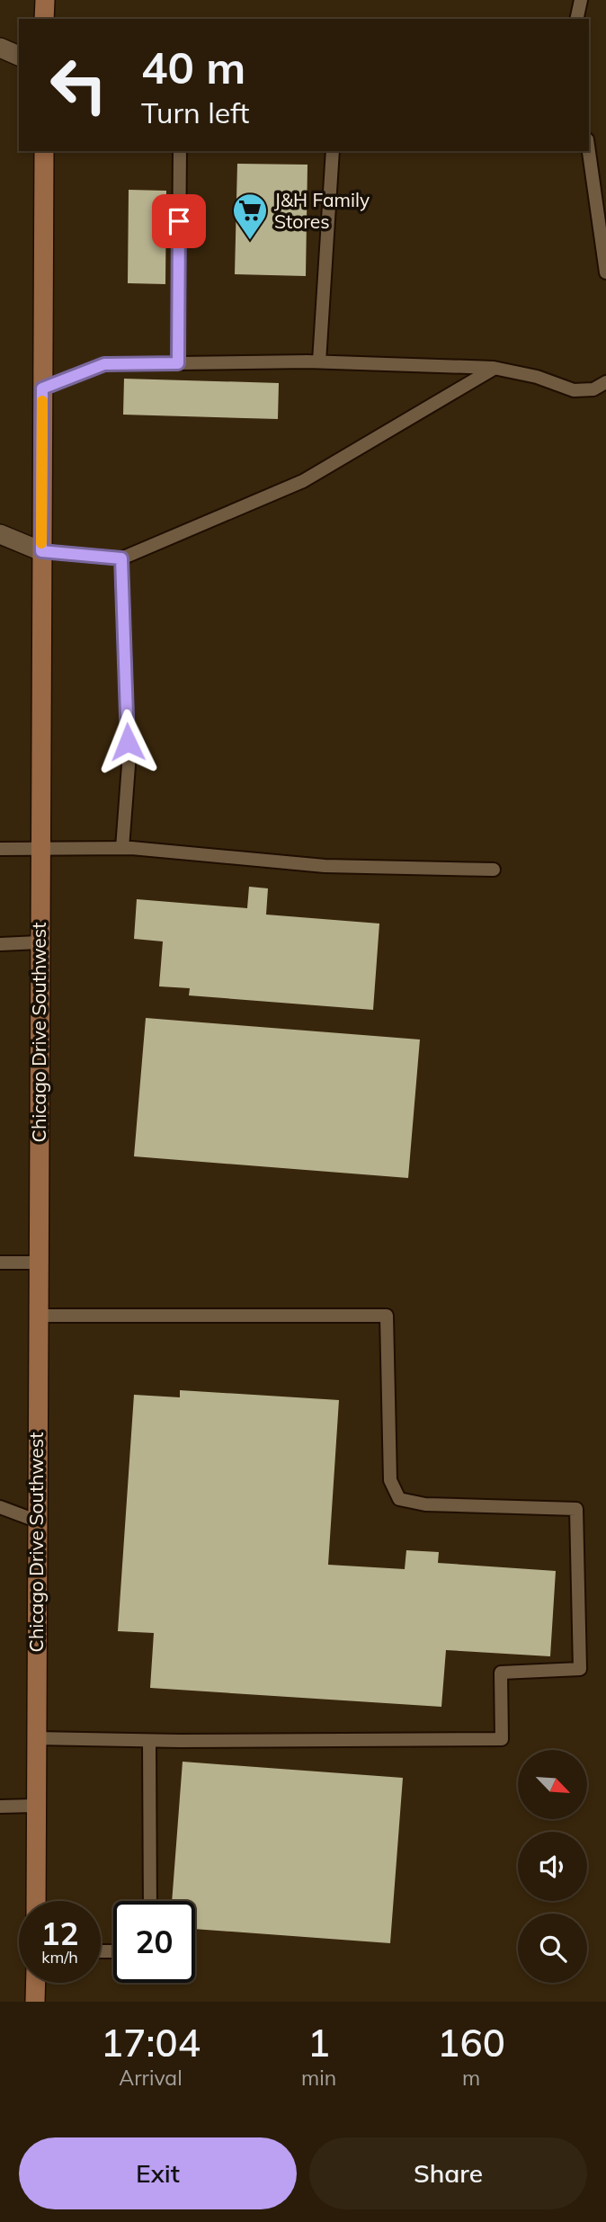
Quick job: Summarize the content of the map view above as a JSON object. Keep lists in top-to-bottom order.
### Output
{
  "streets": {
    "main road": ["Chicago Drive Southwest"]
  },
  "places": {
    "supermarket": ["J&H Family Stores"]
  },
  "north": "bottom right",
  "page": {
    "turn": ["40 m", "Turn left"],
    "speed": "12 km/h",
    "limit": "20",
    "eta": [
      "17:04",
      "Arrival",
      "1",
      "min",
      "160",
      "m"
    ],
    "buttons": ["Exit", "Share"]
  }
}
